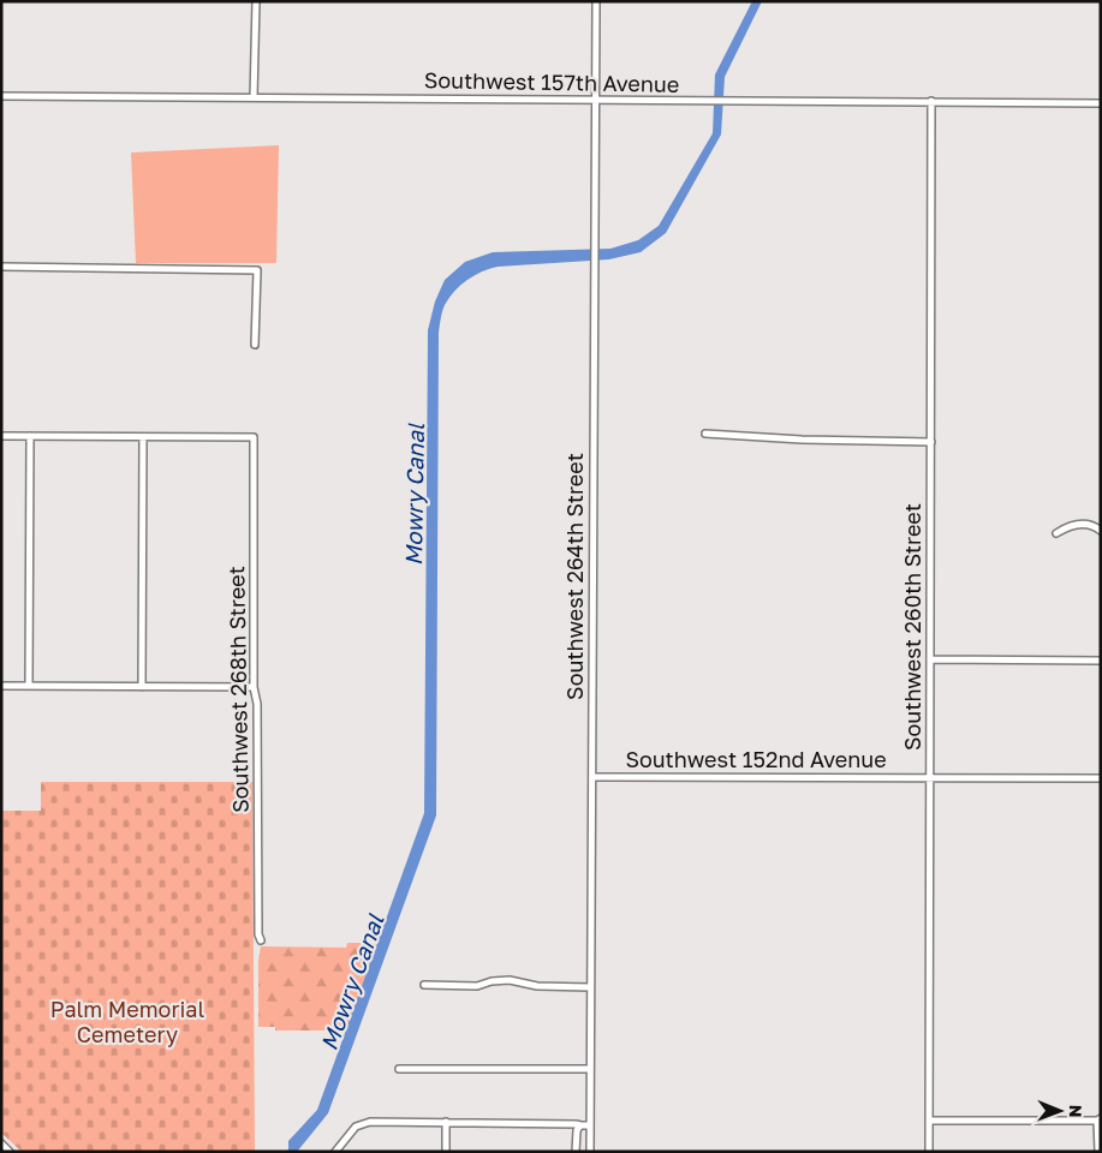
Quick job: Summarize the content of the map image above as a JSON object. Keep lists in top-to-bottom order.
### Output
{
  "streets": {
    "street": [
      "Southwest 157th Avenue",
      "Southwest 264th Street",
      "Southwest 260th Street",
      "Southwest 268th Street",
      "Southwest 152nd Avenue"
    ]
  },
  "crossings": [
    ["Southwest 157th Avenue", "Southwest 264th Street"],
    ["Southwest 157th Avenue", "Southwest 260th Street"],
    ["Southwest 264th Street", "Southwest 152nd Avenue"],
    ["Southwest 260th Street", "Southwest 152nd Avenue"]
  ],
  "water": ["Mowry Canal"],
  "parks": ["Palm Memorial Cemetery"],
  "north": "right"
}
